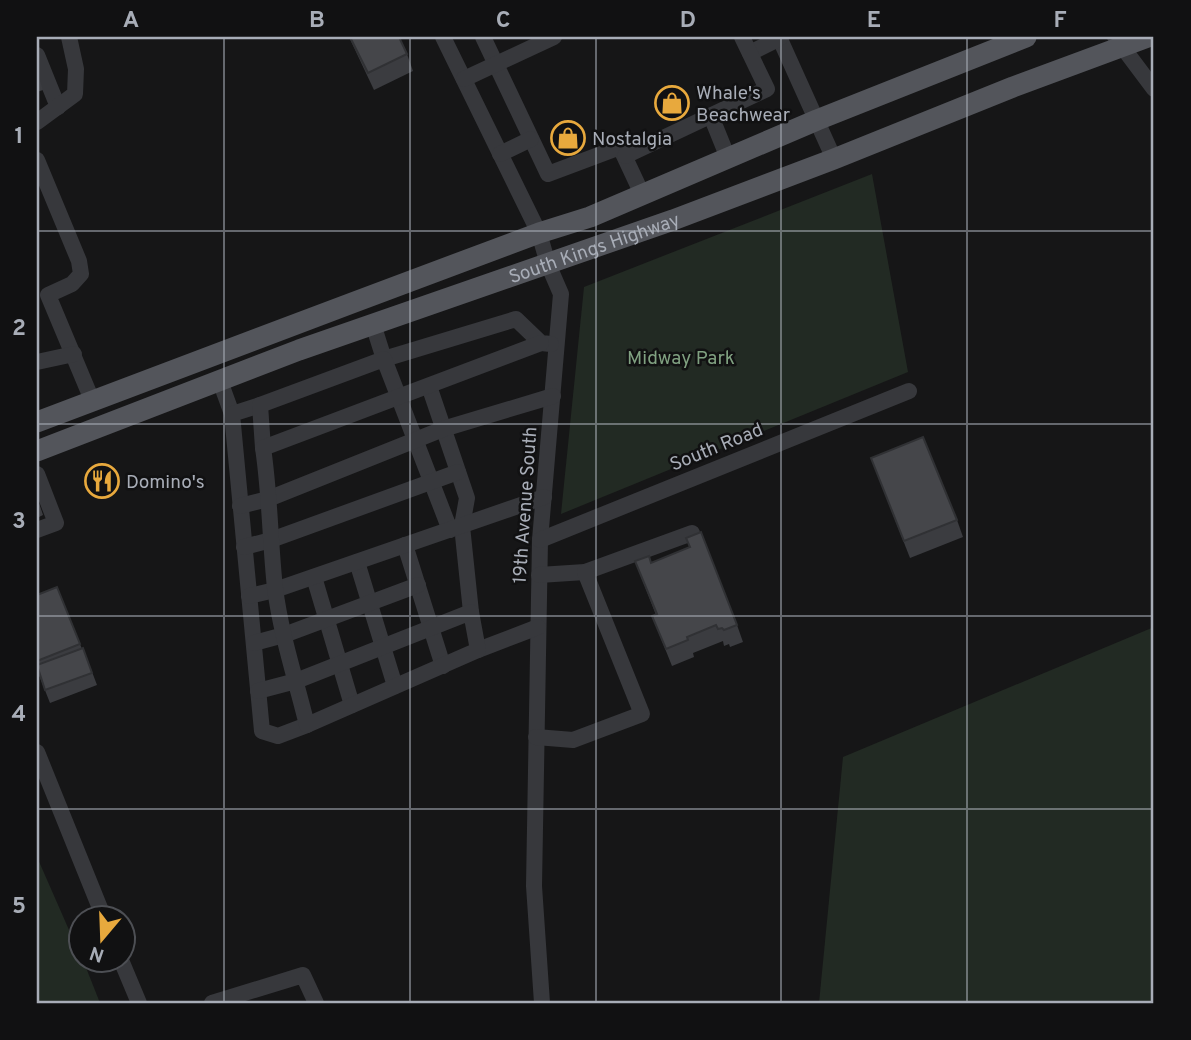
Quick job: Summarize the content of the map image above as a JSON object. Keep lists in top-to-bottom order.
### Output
{
  "streets": {
    "main road": ["South Kings Highway"],
    "street": ["South Road", "19th Avenue South"]
  },
  "crossings": [
    ["South Kings Highway", "19th Avenue South"],
    ["South Road", "19th Avenue South"]
  ],
  "parks": ["Midway Park"],
  "places": {
    "shop": ["Whale's Beachwear", "Nostalgia"],
    "restaurant": ["Domino's"]
  },
  "north": "bottom",
  "grid": {
    "columns": [
      "A",
      "B",
      "C",
      "D",
      "E",
      "F"
    ],
    "rows": [
      "1",
      "2",
      "3",
      "4",
      "5"
    ]
  }
}
